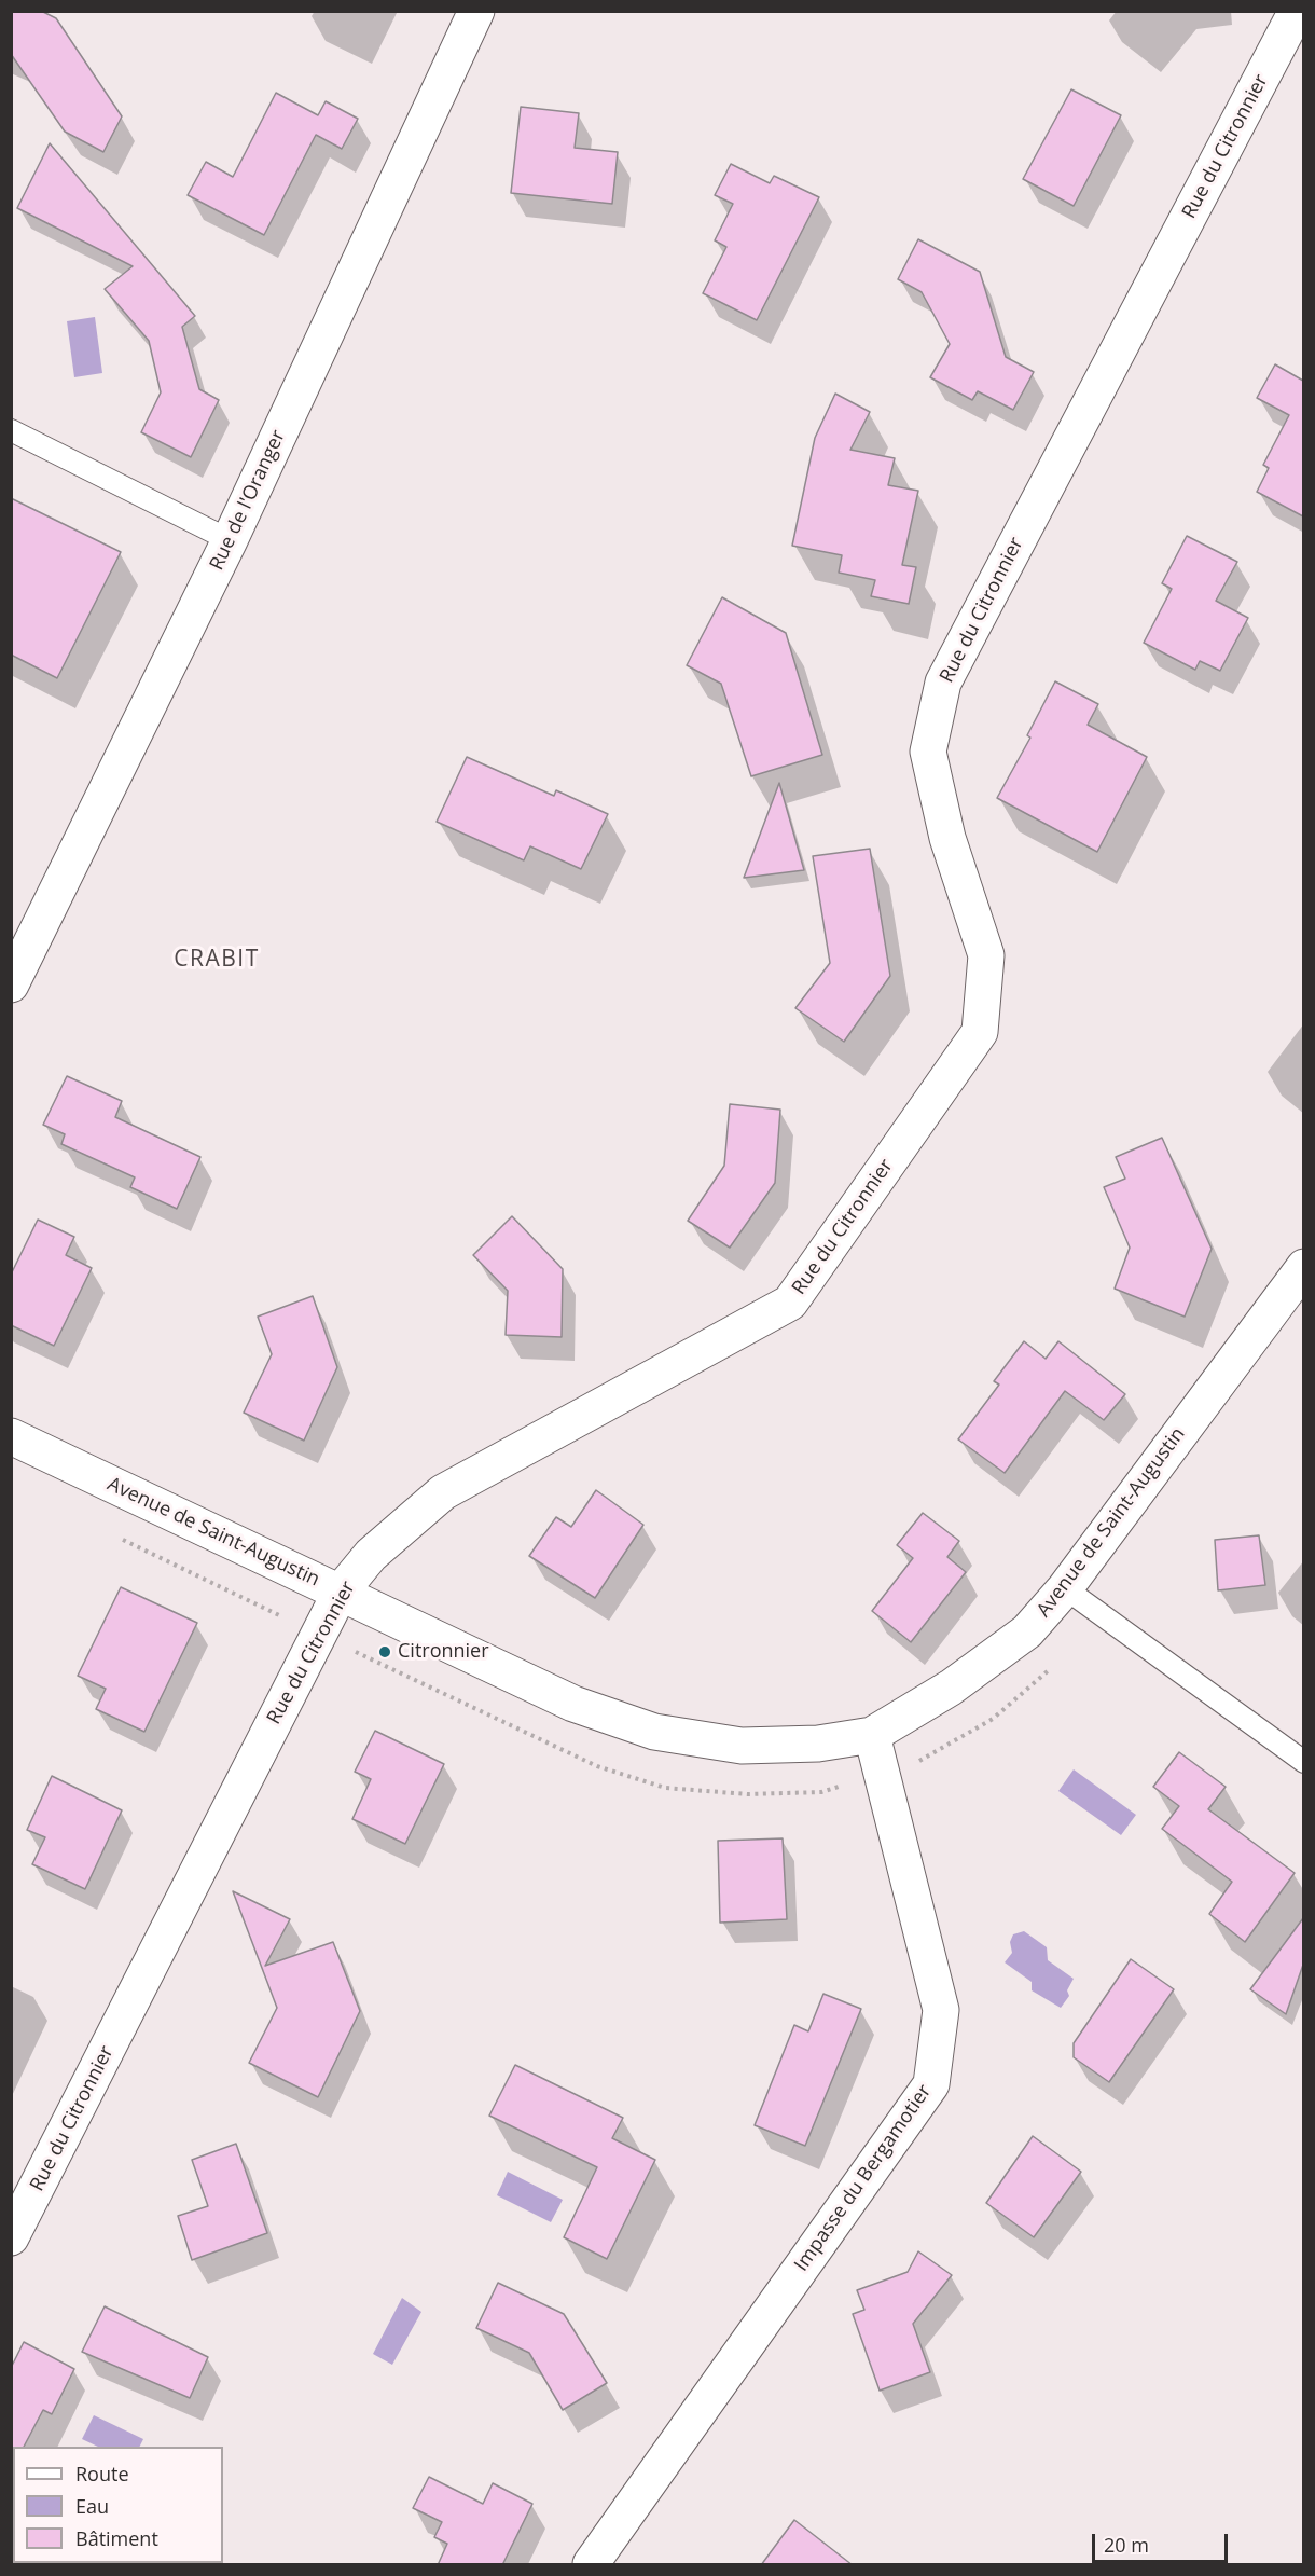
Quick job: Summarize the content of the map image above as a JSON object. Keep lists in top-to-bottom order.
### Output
{
  "streets": {
    "street": [
      "Rue du Citronnier",
      "Rue de l'Oranger",
      "Avenue de Saint-Augustin",
      "Impasse du Bergamotier"
    ]
  },
  "crossings": [
    ["Rue du Citronnier", "Avenue de Saint-Augustin"],
    ["Avenue de Saint-Augustin", "Impasse du Bergamotier"]
  ],
  "districts": ["CRABIT"],
  "places": ["Citronnier"],
  "legend": ["Route", "Eau", "Bâtiment"],
  "scale_bar": "20 m"
}
